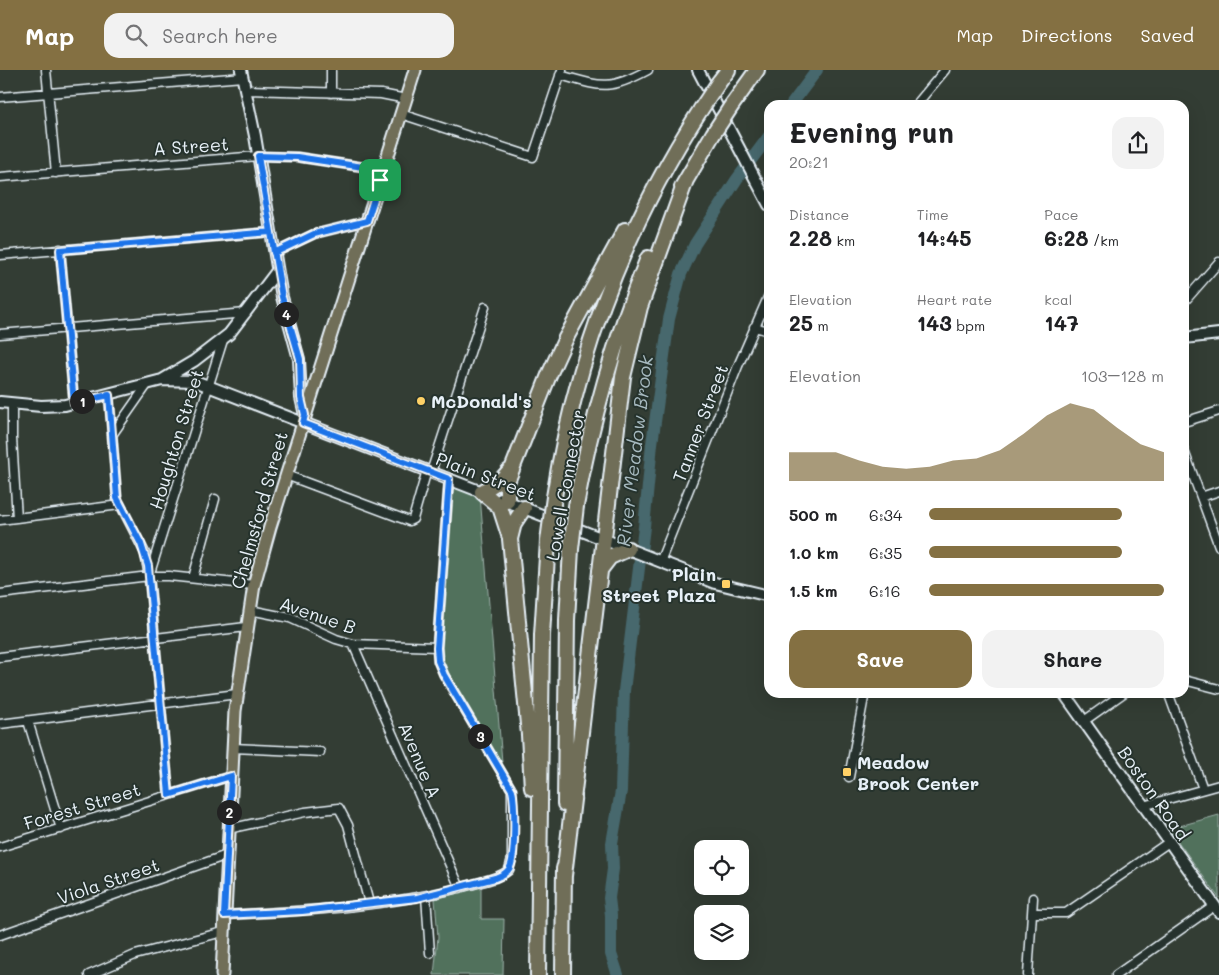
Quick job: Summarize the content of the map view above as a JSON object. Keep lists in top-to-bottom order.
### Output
{
  "streets": {
    "highway": ["Lowell Connector"],
    "main road": ["Chelmsford Street"],
    "street": [
      "A Street",
      "Tanner Street",
      "Houghton Street",
      "Plain Street",
      "Avenue B",
      "Avenue A",
      "Boston Road",
      "Forest Street",
      "Viola Street"
    ]
  },
  "crossings": [
    ["A Street", "Chelmsford Street"],
    ["Tanner Street", "Plain Street"],
    ["Houghton Street", "Plain Street"],
    ["Plain Street", "Chelmsford Street"],
    ["Chelmsford Street", "Avenue B"],
    ["Chelmsford Street", "Forest Street"],
    ["Chelmsford Street", "Viola Street"],
    ["Avenue B", "Avenue A"]
  ],
  "water": ["River Meadow Brook"],
  "places": {
    "other": ["McDonald's"],
    "transit": ["Plain Street Plaza", "Meadow Brook Center"]
  },
  "page": {
    "header": "Map",
    "search": "Search here",
    "nav": ["Map", "Directions", "Saved"],
    "heading": ["Evening run", "20:21"],
    "stats": [
      ["Distance", "2.28 km"],
      ["Time", "14:45"],
      ["Pace", "6:28 /km"],
      ["Elevation", "25 m"],
      ["Heart rate", "143 bpm"],
      ["kcal", "147"]
    ],
    "pins": [
      "4",
      "1",
      "3",
      "2"
    ],
    "chart": ["Elevation", "103–128 m"],
    "list": [
      {
        "name": "500 m",
        "note": "6:34"
      },
      {
        "name": "1.0 km",
        "note": "6:35"
      },
      {
        "name": "1.5 km",
        "note": "6:16"
      }
    ],
    "buttons": ["Save", "Share"]
  }
}
